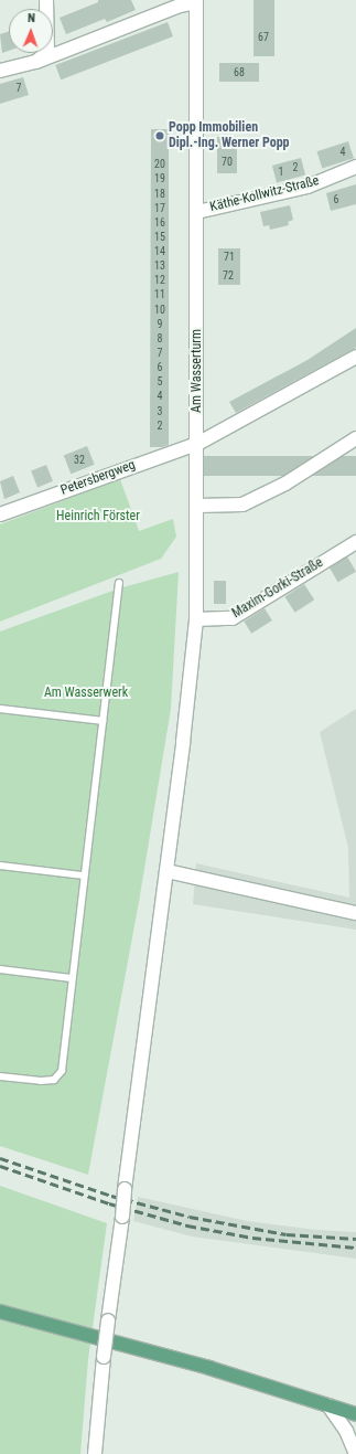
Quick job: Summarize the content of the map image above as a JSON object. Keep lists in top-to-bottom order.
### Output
{
  "streets": {
    "street": [
      "Käthe-Kollwitz-Straße",
      "Am Wasserturm",
      "Petersbergweg",
      "Maxim-Gorki-Straße"
    ]
  },
  "crossings": [
    ["Käthe-Kollwitz-Straße", "Am Wasserturm"],
    ["Am Wasserturm", "Petersbergweg"],
    ["Am Wasserturm", "Maxim-Gorki-Straße"]
  ],
  "parks": ["Heinrich Förster", "Am Wasserwerk"],
  "places": ["Popp Immobilien Dipl.-Ing. Werner Popp"],
  "house_numbers": [
    "67",
    "68",
    "7",
    "4",
    "70",
    "20",
    "2",
    "1",
    "19",
    "18",
    "6",
    "17",
    "16",
    "15",
    "14",
    "71",
    "13",
    "72",
    "12",
    "11",
    "10",
    "9",
    "8",
    "7",
    "6",
    "5",
    "4",
    "3",
    "2",
    "32"
  ],
  "north": "top"
}
